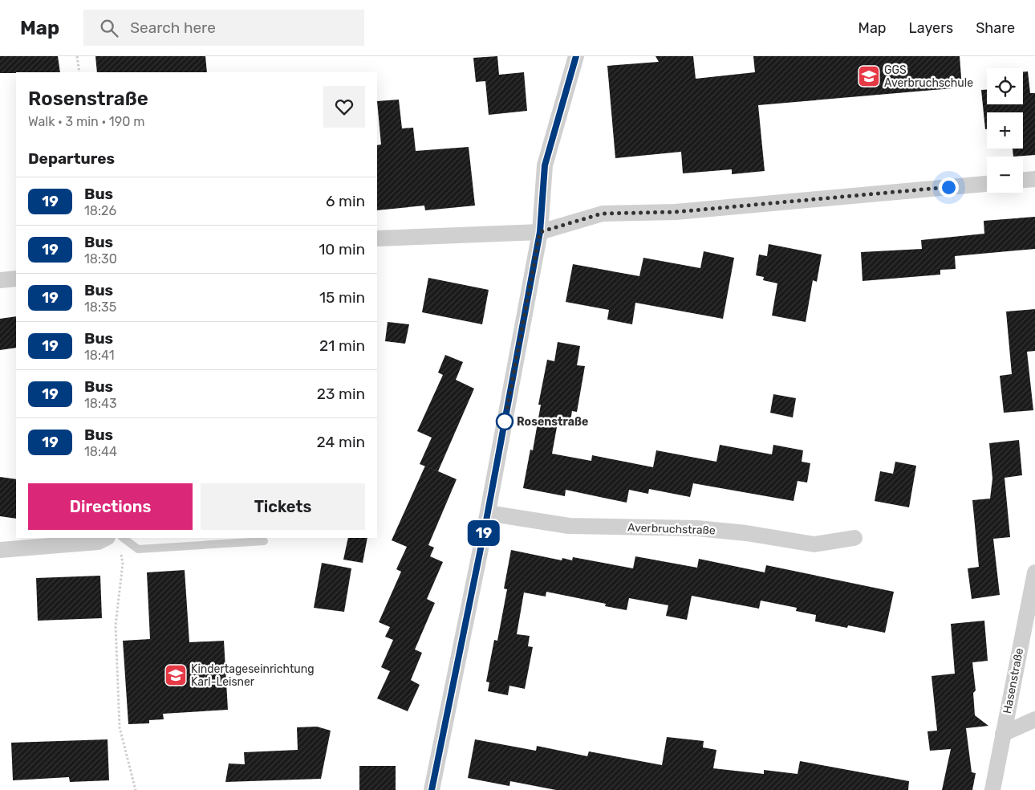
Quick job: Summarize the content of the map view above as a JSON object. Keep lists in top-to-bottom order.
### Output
{
  "streets": {
    "street": ["Averbruchstraße", "Hasenstraße"]
  },
  "places": {
    "school or university": ["GGS Averbruchschule", "Kindertageseinrichtung Karl-Leisner"],
    "other": ["Rosenstraße"]
  },
  "lines": ["bus line 19"],
  "page": {
    "header": "Map",
    "search": "Search here",
    "nav": ["Map", "Layers", "Share"],
    "on_map": "19",
    "map_buttons": ["+", "−"],
    "heading": [
      ["Rosenstraße", "Walk · 3 min · 190 m"],
      "Departures"
    ],
    "list": [
      {
        "mark": "19",
        "name": "Bus",
        "note": "18:26",
        "value": "6 min"
      },
      {
        "mark": "19",
        "name": "Bus",
        "note": "18:30",
        "value": "10 min"
      },
      {
        "mark": "19",
        "name": "Bus",
        "note": "18:35",
        "value": "15 min"
      },
      {
        "mark": "19",
        "name": "Bus",
        "note": "18:41",
        "value": "21 min"
      },
      {
        "mark": "19",
        "name": "Bus",
        "note": "18:43",
        "value": "23 min"
      },
      {
        "mark": "19",
        "name": "Bus",
        "note": "18:44",
        "value": "24 min"
      }
    ],
    "buttons": ["Directions", "Tickets"]
  }
}
